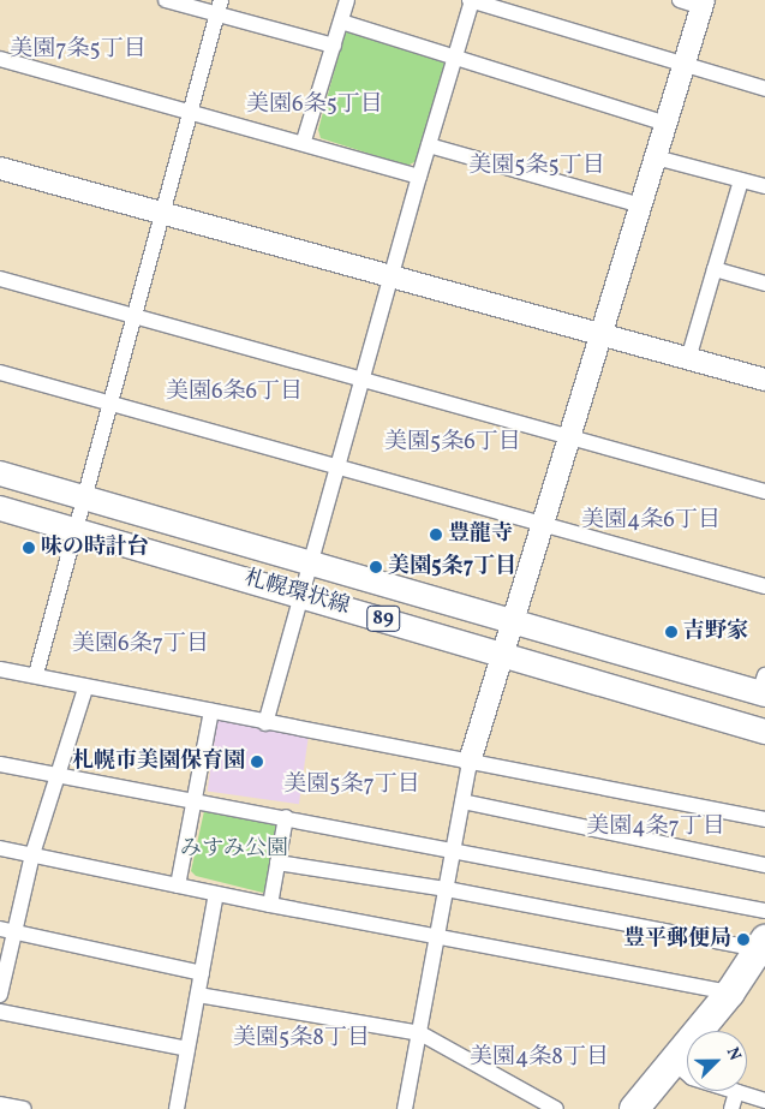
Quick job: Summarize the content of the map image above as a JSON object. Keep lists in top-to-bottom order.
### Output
{
  "streets": {
    "main road": ["札幌環状線", "89"]
  },
  "districts": [
    "美園7条5丁目",
    "美園6条5丁目",
    "美園5条5丁目",
    "美園6条6丁目",
    "美園5条6丁目",
    "美園4条6丁目",
    "美園6条7丁目",
    "美園5条7丁目",
    "美園4条7丁目",
    "美園5条8丁目",
    "美園4条8丁目"
  ],
  "parks": ["みすみ公園"],
  "places": [
    "豊龍寺",
    "味の時計台",
    "美園5条7丁目",
    "吉野家",
    "札幌市美園保育園",
    "豊平郵便局"
  ],
  "north": "top right"
}
